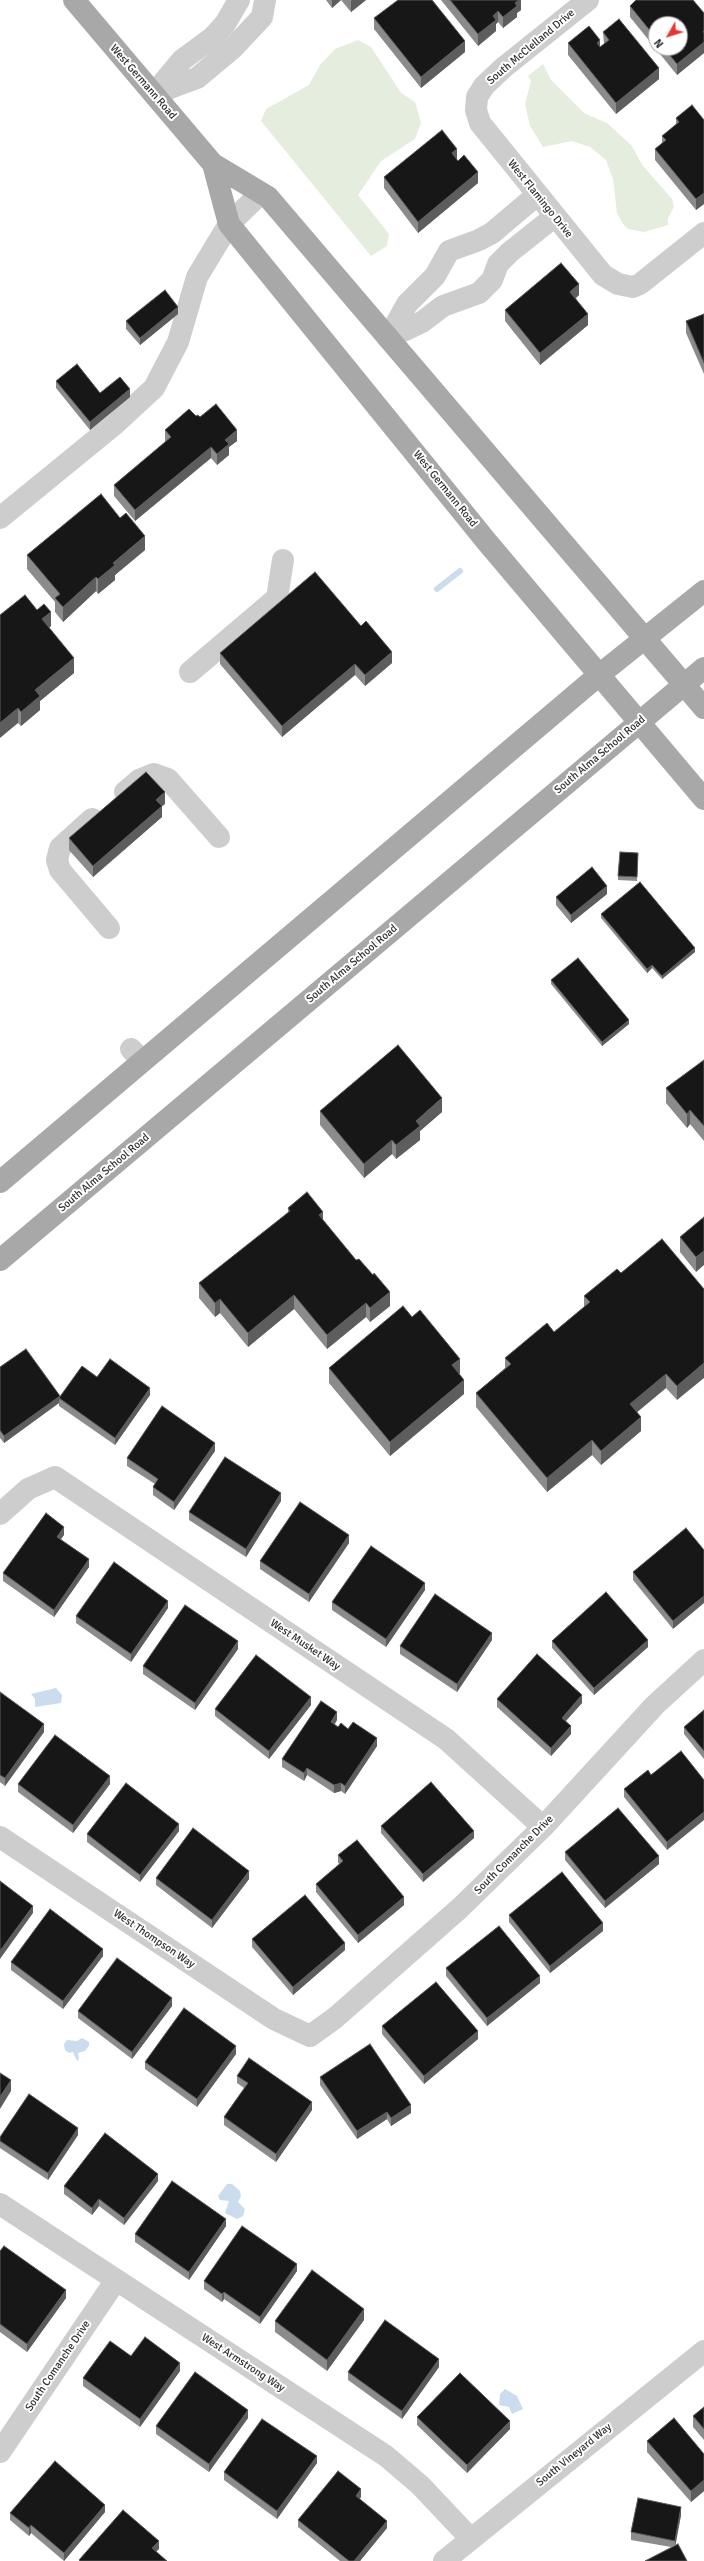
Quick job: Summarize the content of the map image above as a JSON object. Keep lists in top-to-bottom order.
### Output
{
  "streets": {
    "main road": ["West Germann Road", "South Alma School Road"],
    "street": [
      "South McClelland Drive",
      "West Flamingo Drive",
      "West Musket Way",
      "South Comanche Drive",
      "West Thompson Way",
      "West Armstrong Way",
      "South Vineyard Way"
    ]
  },
  "crossings": [
    ["South McClelland Drive", "West Flamingo Drive"],
    ["West Germann Road", "South Alma School Road"],
    ["West Musket Way", "South Comanche Drive"],
    ["South Comanche Drive", "West Thompson Way"],
    ["South Comanche Drive", "West Armstrong Way"],
    ["West Armstrong Way", "South Vineyard Way"]
  ],
  "north": "bottom left"
}
